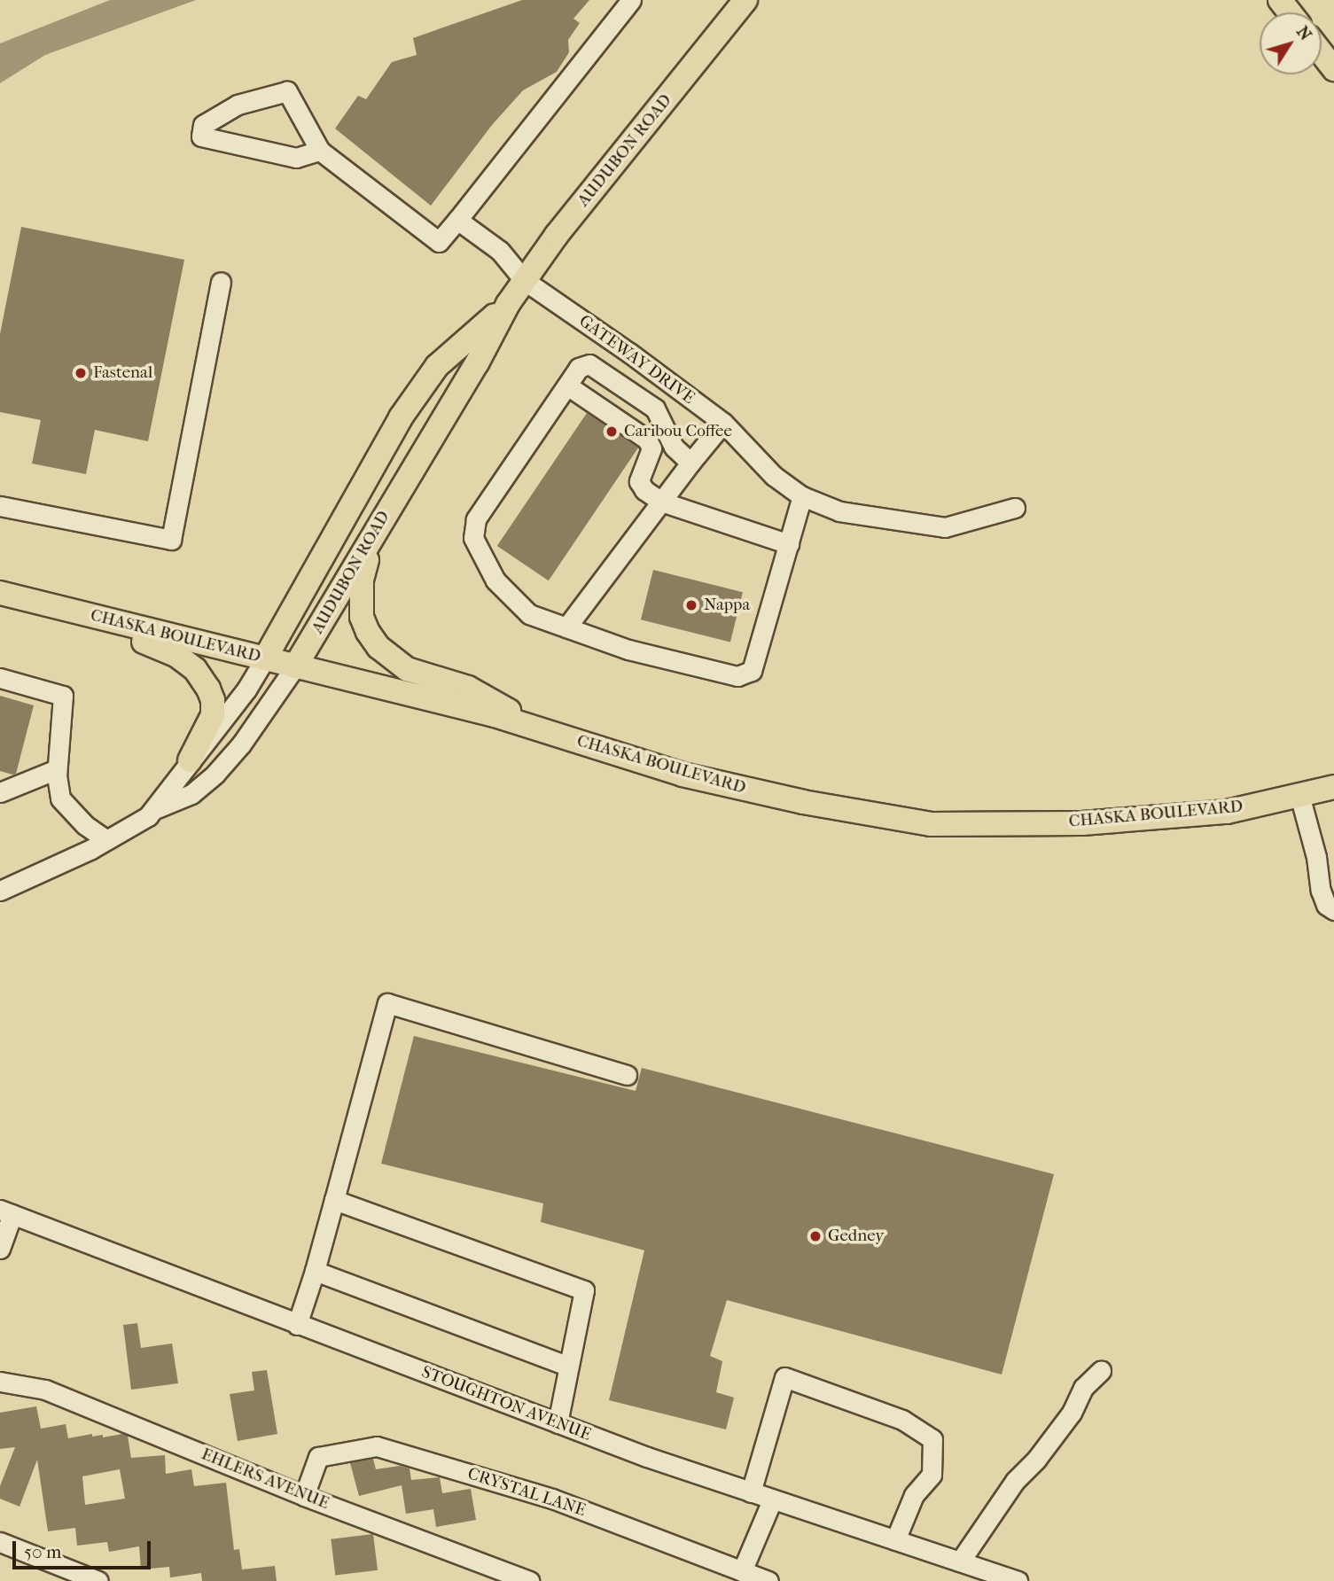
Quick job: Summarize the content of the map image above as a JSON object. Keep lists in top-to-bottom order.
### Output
{
  "streets": {
    "main road": ["AUDUBON ROAD", "CHASKA BOULEVARD"],
    "street": [
      "GATEWAY DRIVE",
      "STOUGHTON AVENUE",
      "EHLERS AVENUE",
      "CRYSTAL LANE"
    ]
  },
  "crossings": [
    ["AUDUBON ROAD", "GATEWAY DRIVE"],
    ["AUDUBON ROAD", "CHASKA BOULEVARD"],
    ["EHLERS AVENUE", "CRYSTAL LANE"]
  ],
  "places": [
    "Fastenal",
    "Caribou Coffee",
    "Nappa",
    "Gedney"
  ],
  "scale_bar": "50 m",
  "north": "top right"
}
